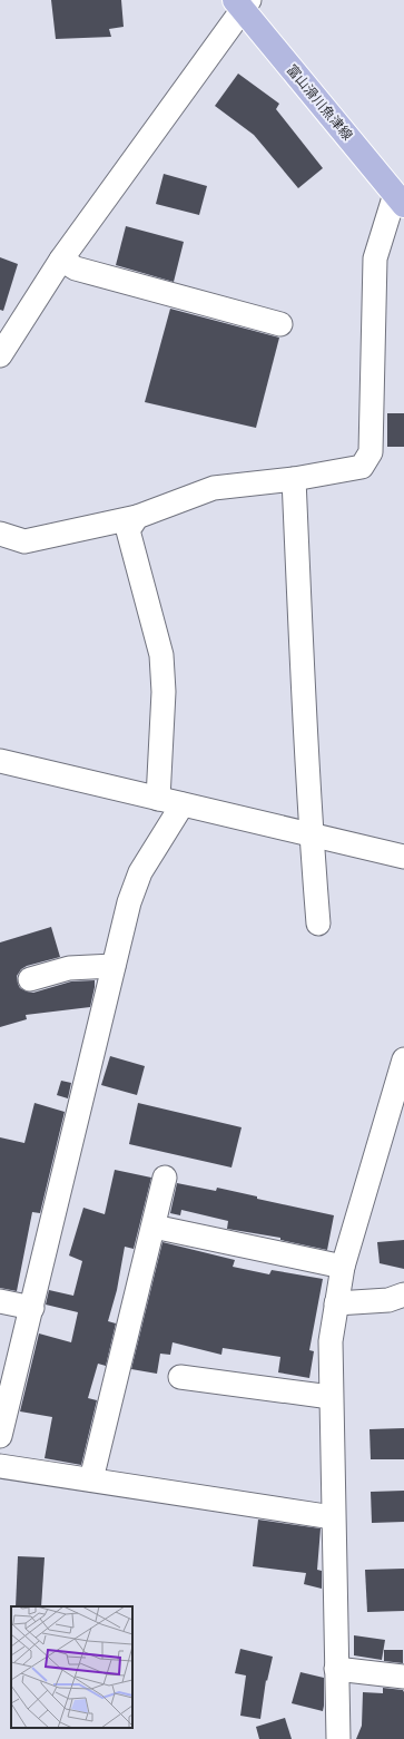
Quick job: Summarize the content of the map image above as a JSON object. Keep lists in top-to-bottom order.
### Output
{
  "streets": {
    "main road": ["富山滑川魚津線"]
  }
}
